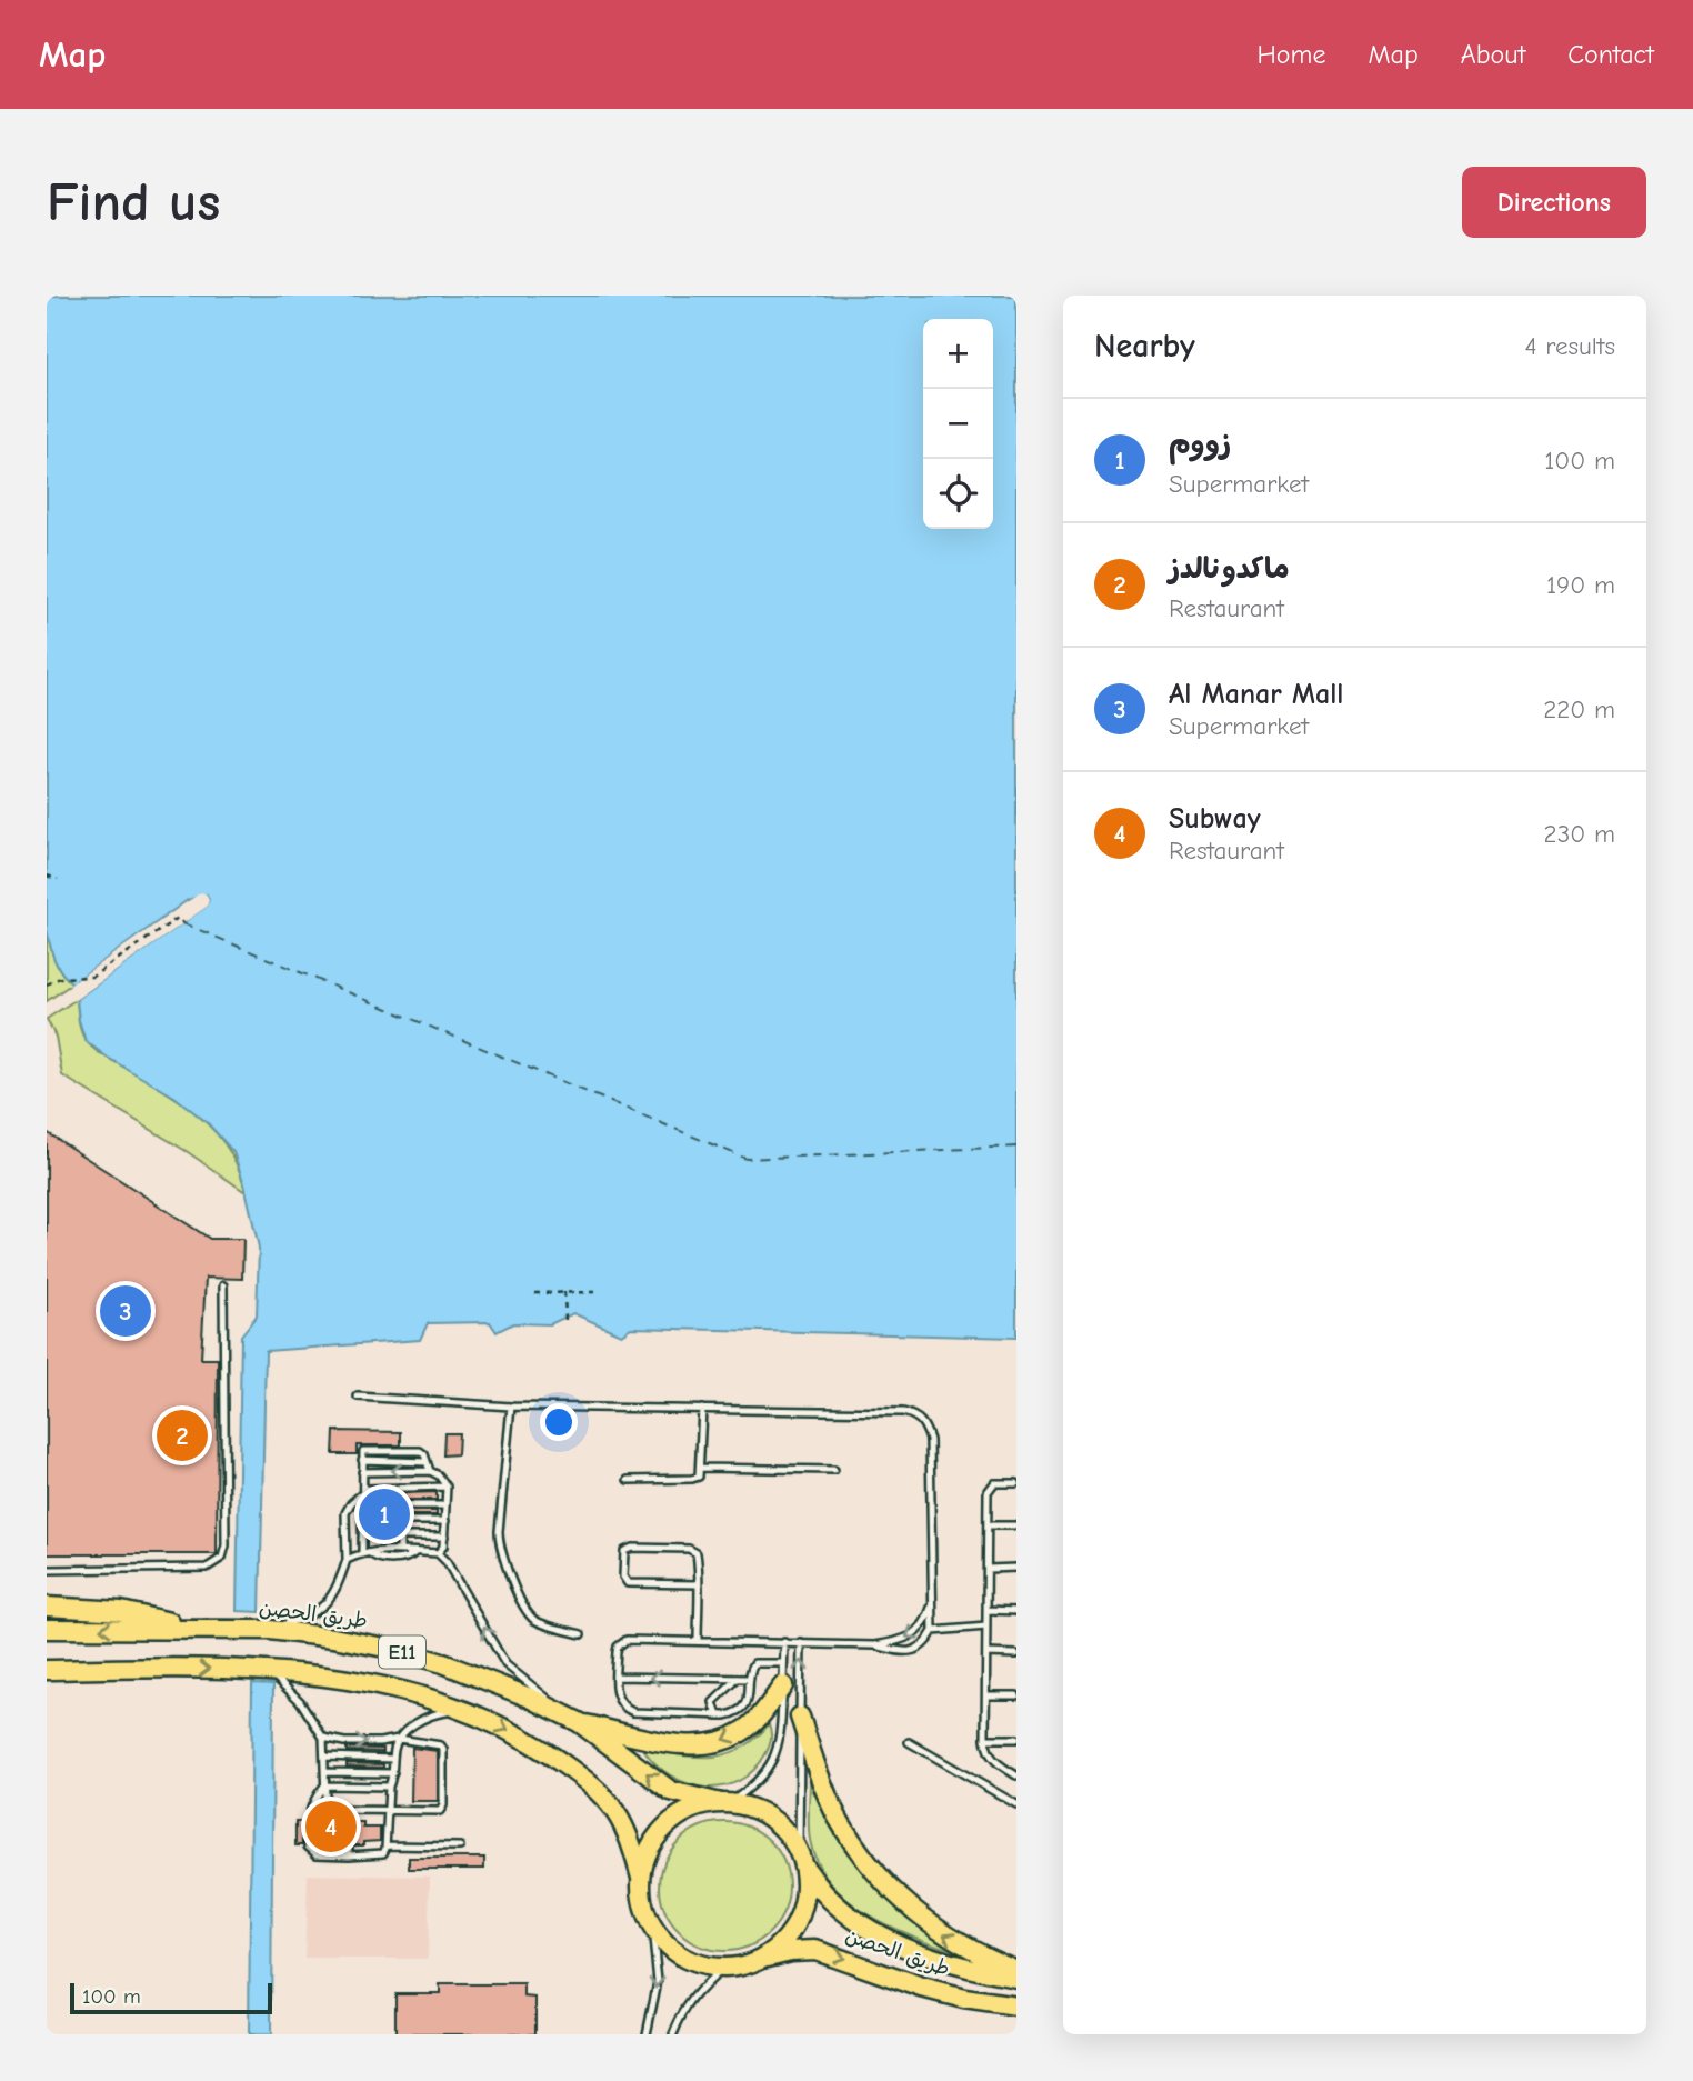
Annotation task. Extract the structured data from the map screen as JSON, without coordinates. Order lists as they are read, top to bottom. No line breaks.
{"streets":{"main road":["طريق الحصن","E11"]},"crossings":[["طريق الحصن","E11"]],"scale_bar":"100 m","page":{"header":"Map","nav":["Home","Map","About","Contact"],"buttons":"Directions","title":"Find us","heading":["Nearby","4 results"],"map_buttons":["+","−"],"list":[{"mark":"1","name":"زووم","note":"Supermarket","value":"100 m"},{"mark":"2","name":"ماكدونالدز","note":"Restaurant","value":"190 m"},{"mark":"3","name":"Al Manar Mall","note":"Supermarket","value":"220 m"},{"mark":"4","name":"Subway","note":"Restaurant","value":"230 m"}],"pins":["3","2","1","4"],"scale":"100 m"}}
